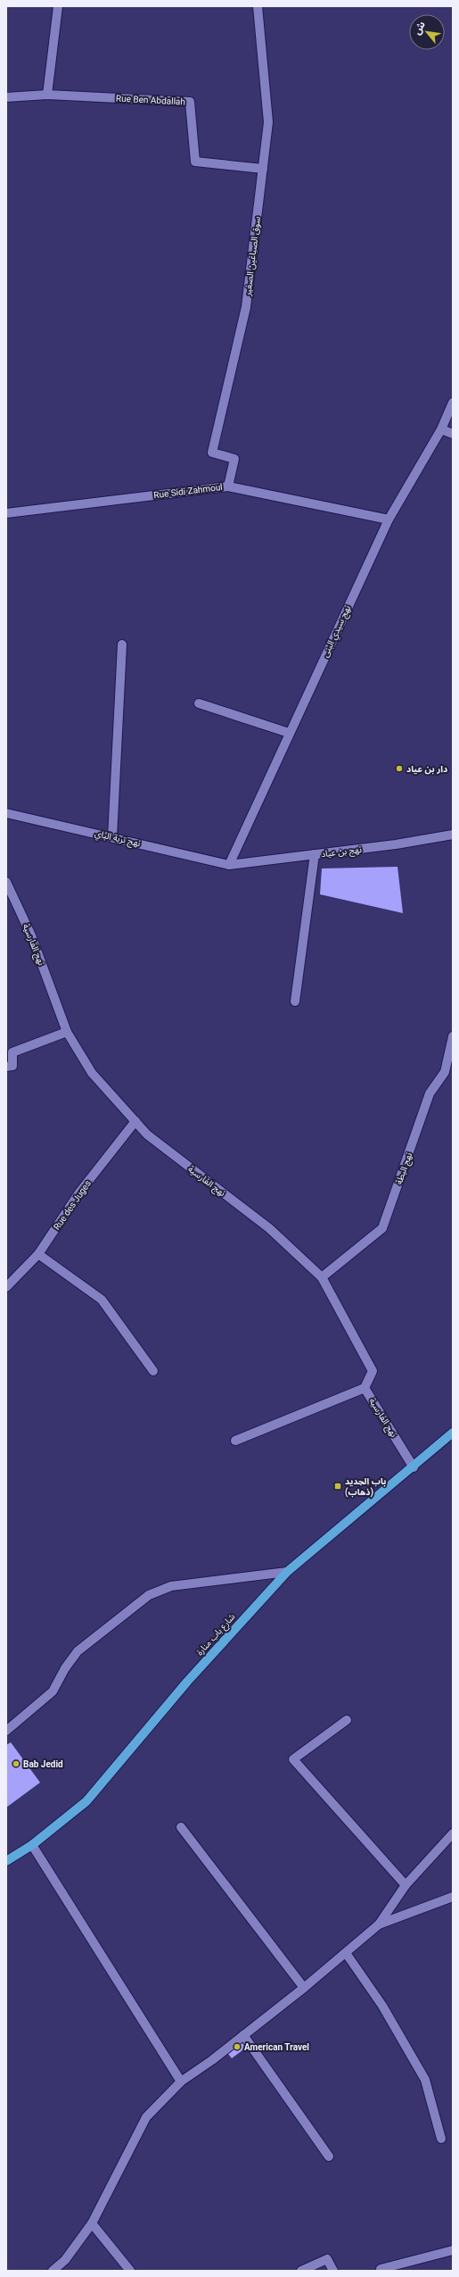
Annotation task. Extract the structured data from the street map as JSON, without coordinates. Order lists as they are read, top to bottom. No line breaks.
{"streets":{"main road":["شارع باب منارة"],"street":["Rue Ben Abdallah","سوق الصباغين الصغير","Rue Sidi Zahmoul","نهج سيدي البنى","نهج تربة الباي","نهج بن عياد","نهج الفارسية","نهج البطة","Rue des Juges"]},"crossings":[["Rue Ben Abdallah","سوق الصباغين الصغير"],["سوق الصباغين الصغير","Rue Sidi Zahmoul"],["Rue Sidi Zahmoul","نهج سيدي البنى"],["نهج سيدي البنى","نهج تربة الباي"],["نهج سيدي البنى","نهج بن عياد"],["نهج تربة الباي","نهج بن عياد"],["نهج الفارسية","نهج البطة"],["نهج الفارسية","Rue des Juges"],["نهج الفارسية","شارع باب منارة"]],"places":{"other":["دار بن عياد","Bab Jedid","American Travel"],"transit":["باب الجديد (ذهاب)"]},"north":"top left"}
